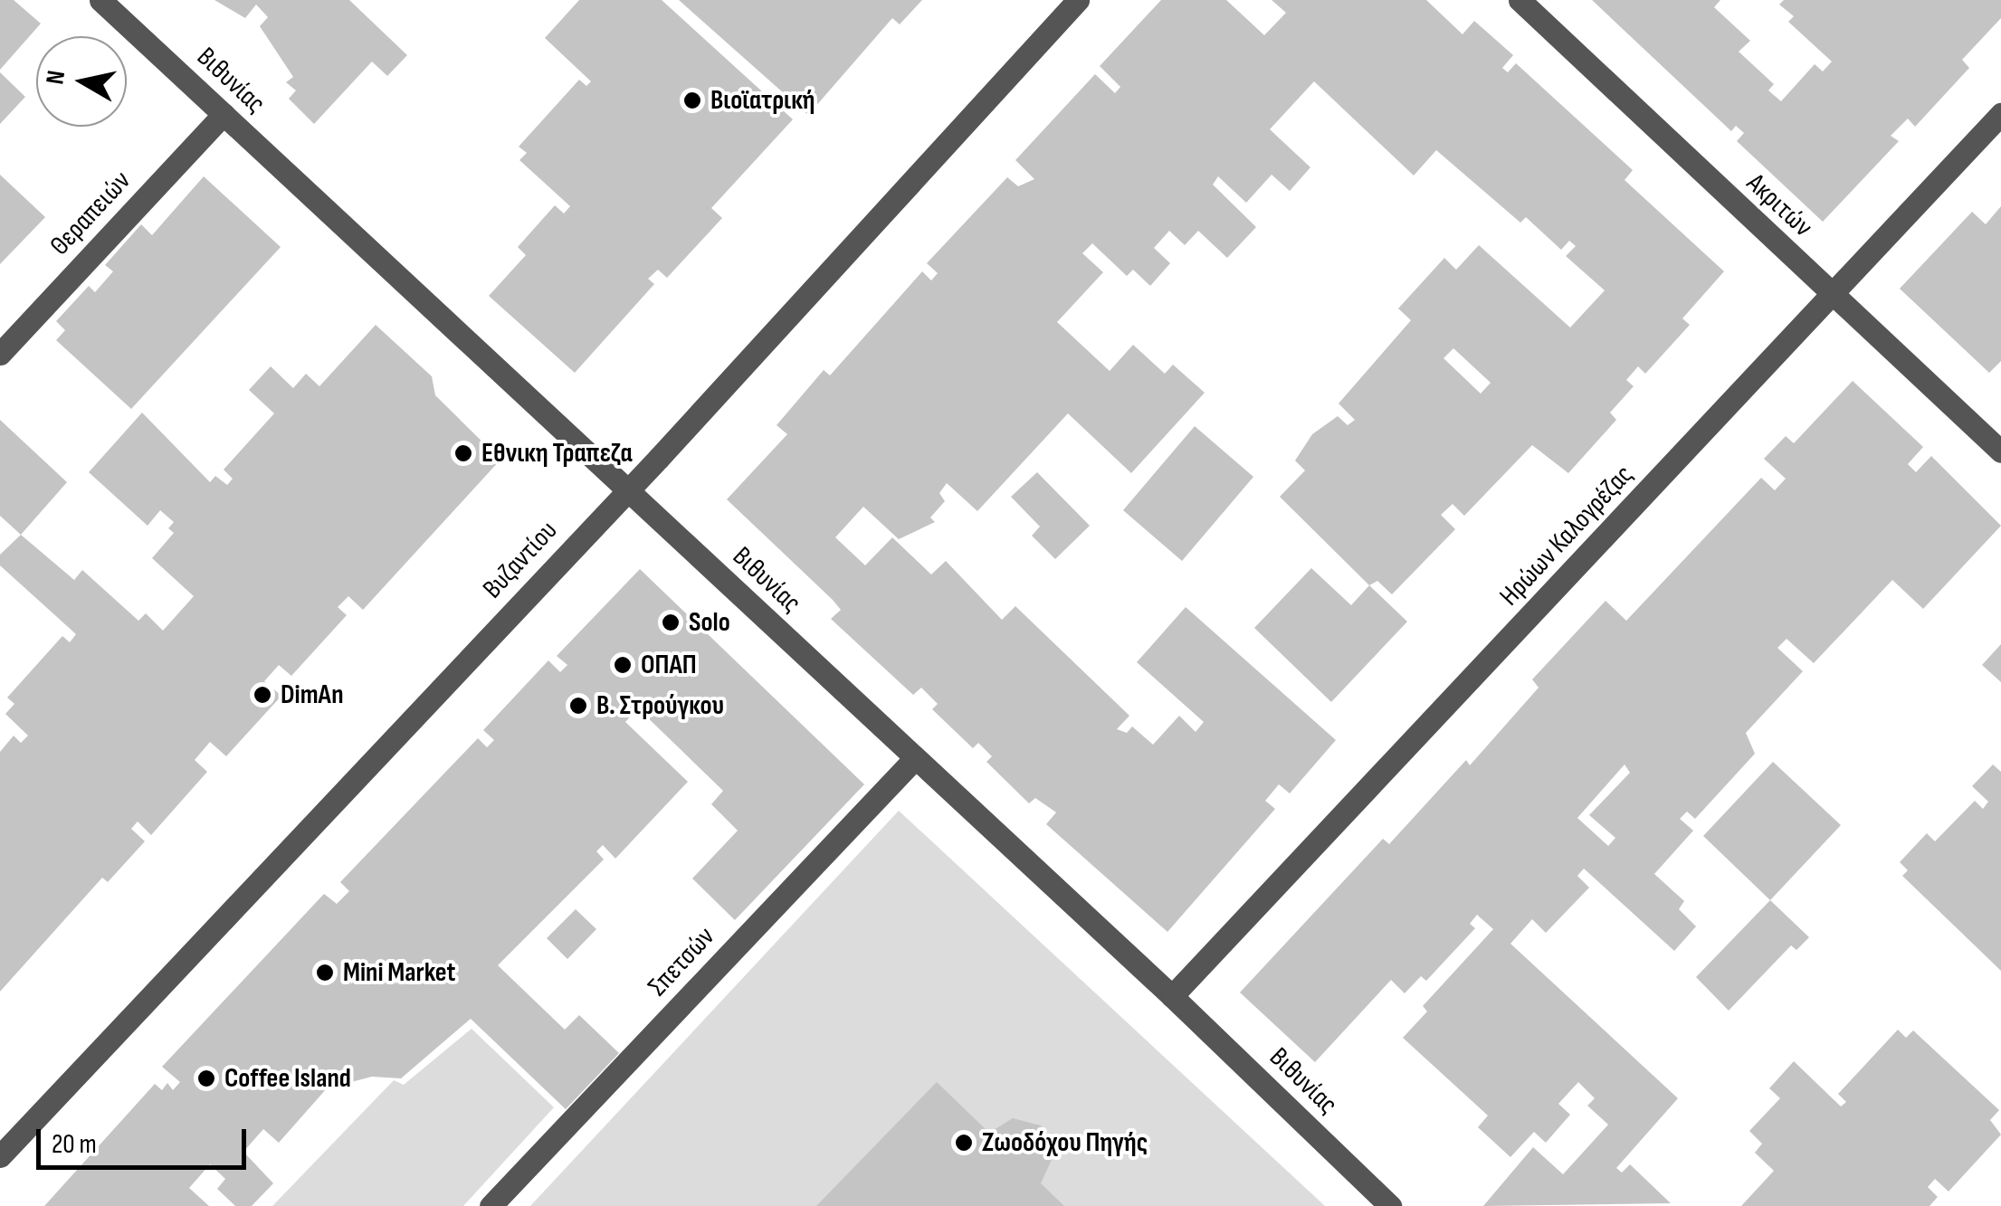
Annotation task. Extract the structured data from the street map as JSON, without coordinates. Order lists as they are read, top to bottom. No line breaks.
{"streets":{"street":["Βιθυνίας","Ακριτών","Θεραπειών","Ηρώων Καλογρέζας","Βυζαντίου","Σπετσών"]},"crossings":[["Βιθυνίας","Θεραπειών"],["Βιθυνίας","Ηρώων Καλογρέζας"],["Βιθυνίας","Βυζαντίου"],["Βιθυνίας","Σπετσών"],["Ακριτών","Ηρώων Καλογρέζας"]],"places":["Βιοϊατρική","Εθνικη Τραπεζα","Solo","ΟΠΑΠ","DimAn","Β. Στρούγκου","Mini Market","Coffee Island","Ζωοδόχου Πηγής"],"scale_bar":"20 m","north":"left"}
